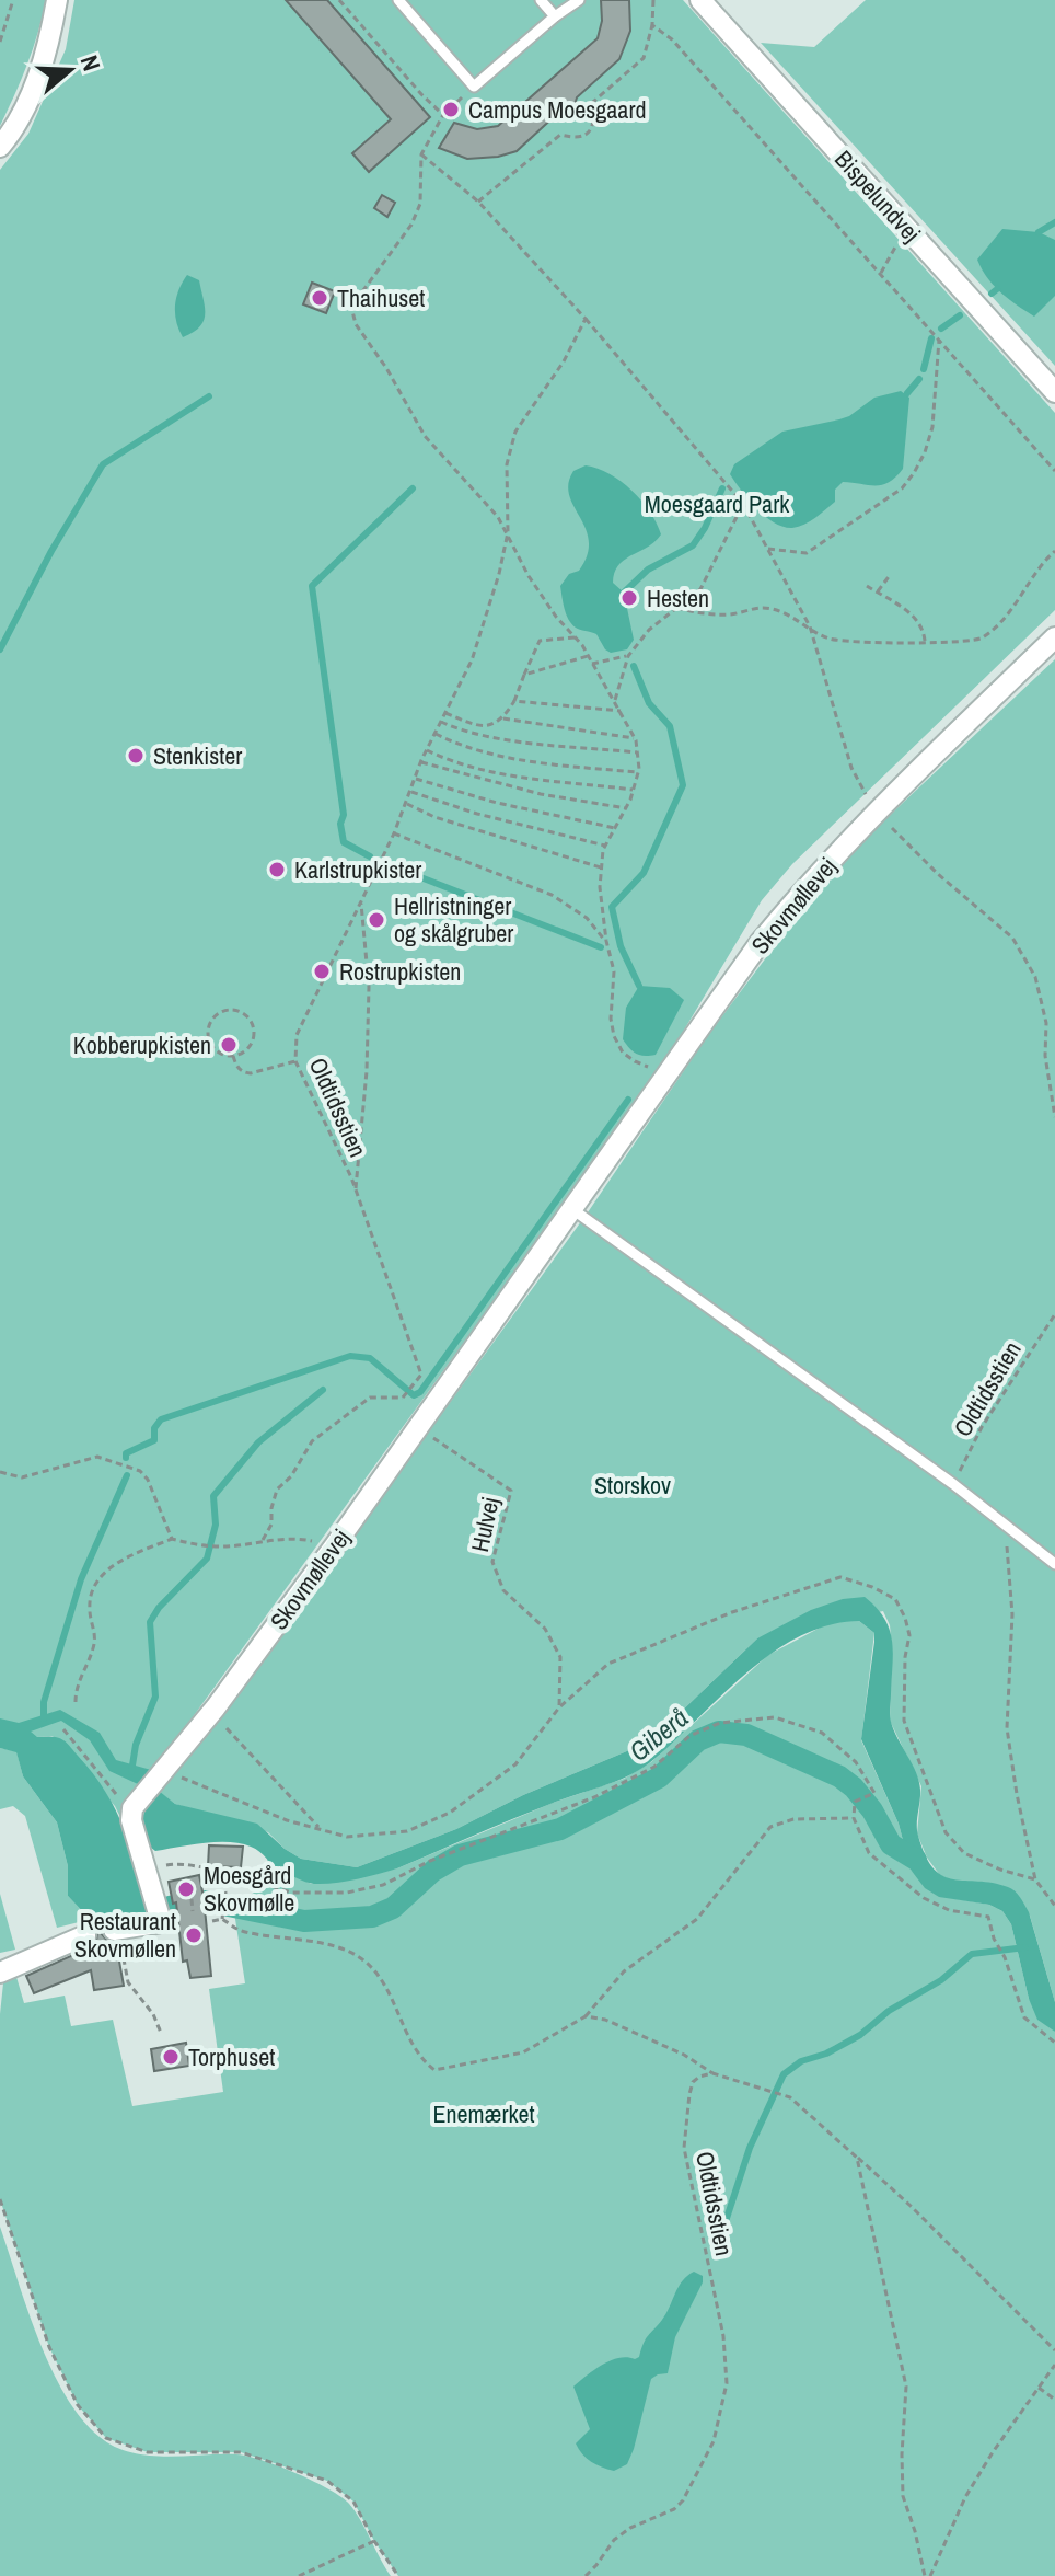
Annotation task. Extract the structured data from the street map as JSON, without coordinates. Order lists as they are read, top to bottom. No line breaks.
{"streets":{"street":["Bispelundvej","Skovmøllevej"],"path":["Oldtidsstien","Hulvej"]},"crossings":[["Skovmøllevej","Hulvej"]],"water":["Giberå"],"parks":["Moesgaard Park","Storskov","Enemærket"],"places":["Campus Moesgaard","Thaihuset","Hesten","Stenkister","Karlstrupkister","Hellristninger og skålgruber","Rostrupkisten","Kobberupkisten","Moesgård Skovmølle","Restaurant Skovmøllen","Torphuset"],"north":"right"}
